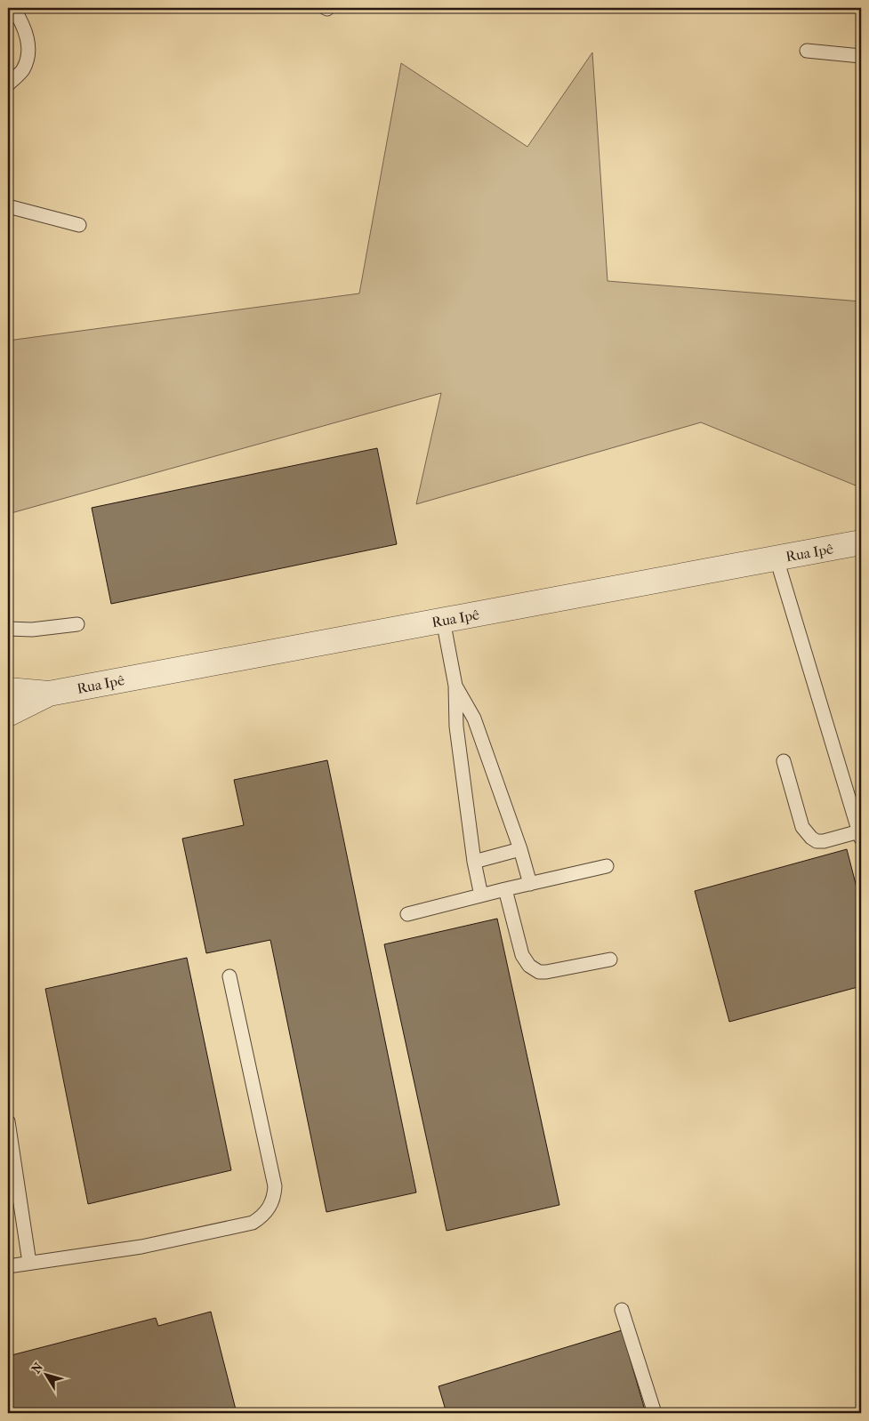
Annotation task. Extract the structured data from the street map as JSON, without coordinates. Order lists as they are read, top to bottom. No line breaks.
{"streets":{"street":["Rua Ipê"]},"north":"top left"}
